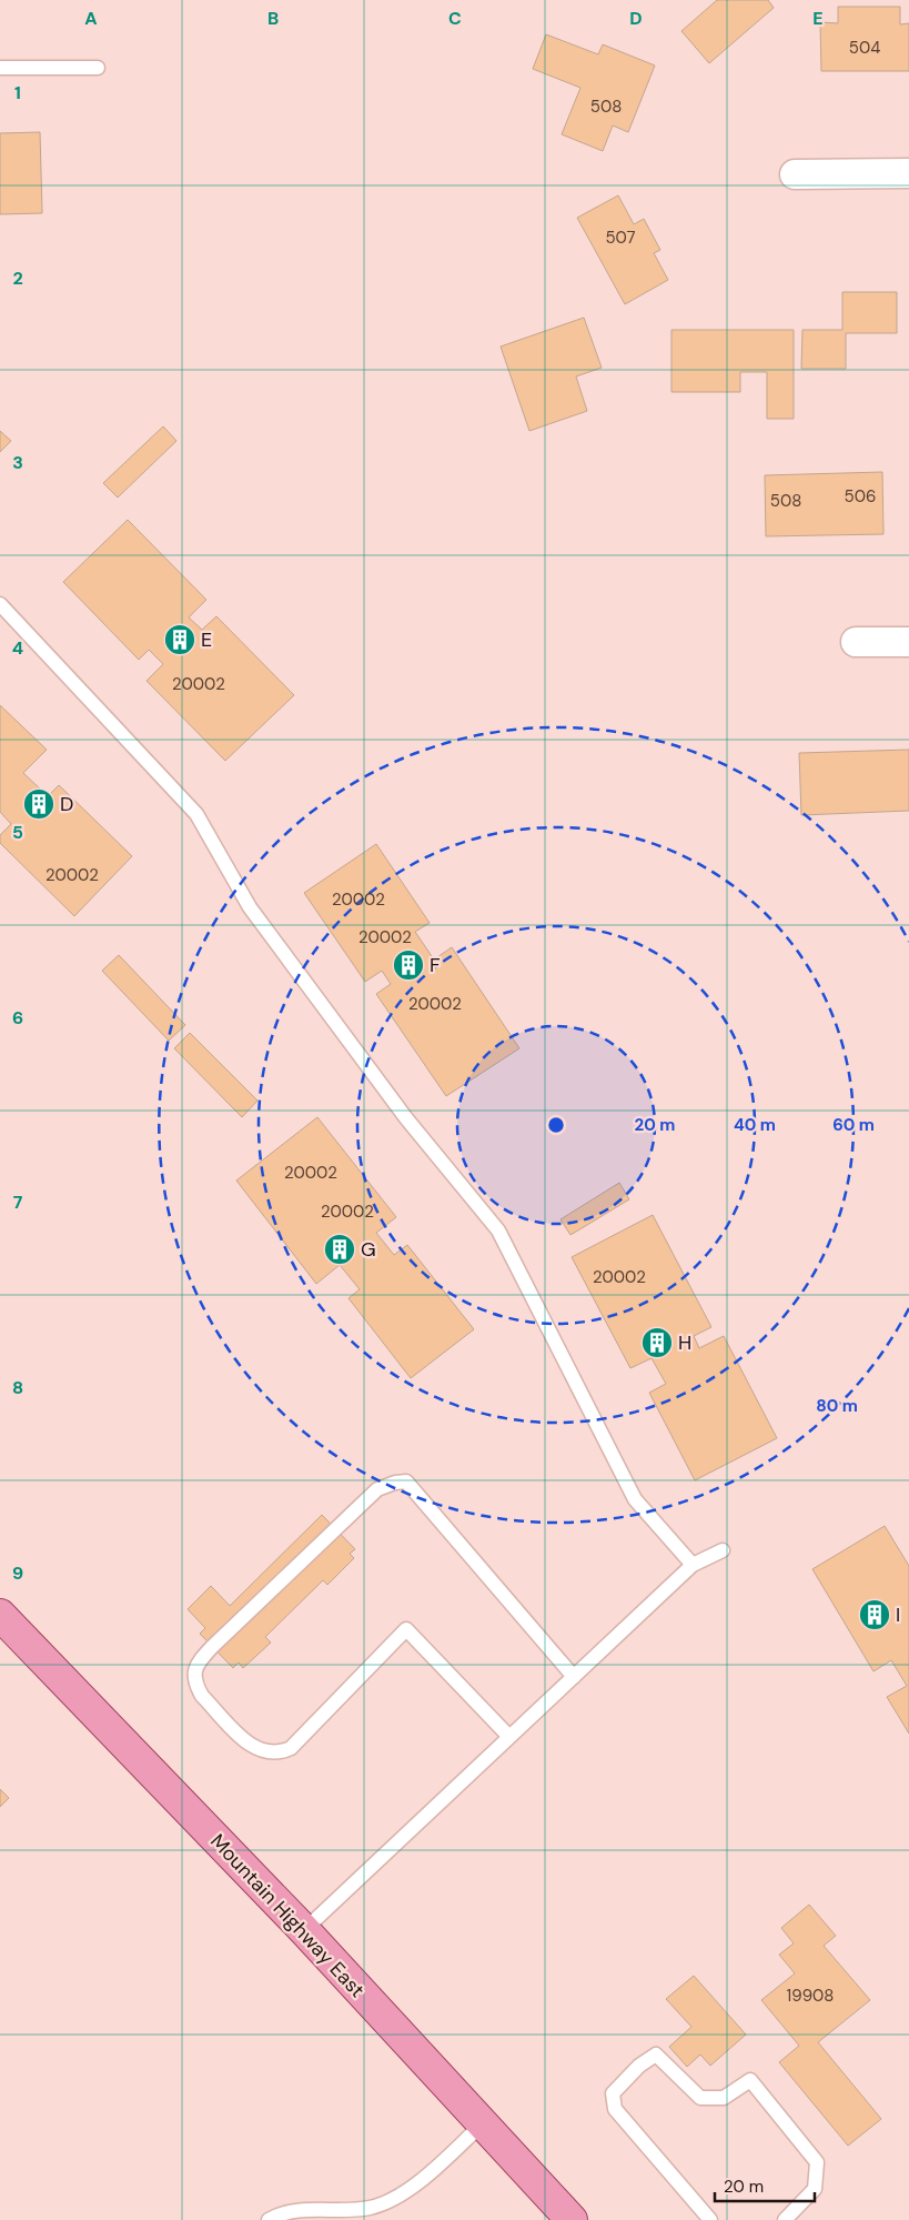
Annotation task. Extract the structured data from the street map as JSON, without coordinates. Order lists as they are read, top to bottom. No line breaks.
{"streets":{"main road":["Mountain Highway East"]},"places":{"building":["E","D","F","G","H","I"]},"house_numbers":["504","508","507","506","508","20002","20002","20002","20002","20002","20002","20002","20002","19908"],"scale_bar":"20 m","grid":{"columns":["A","B","C","D","E"],"rows":["1","2","3","4","5","6","7","8","9"]},"rings":["20 m","40 m","60 m","80 m"]}
